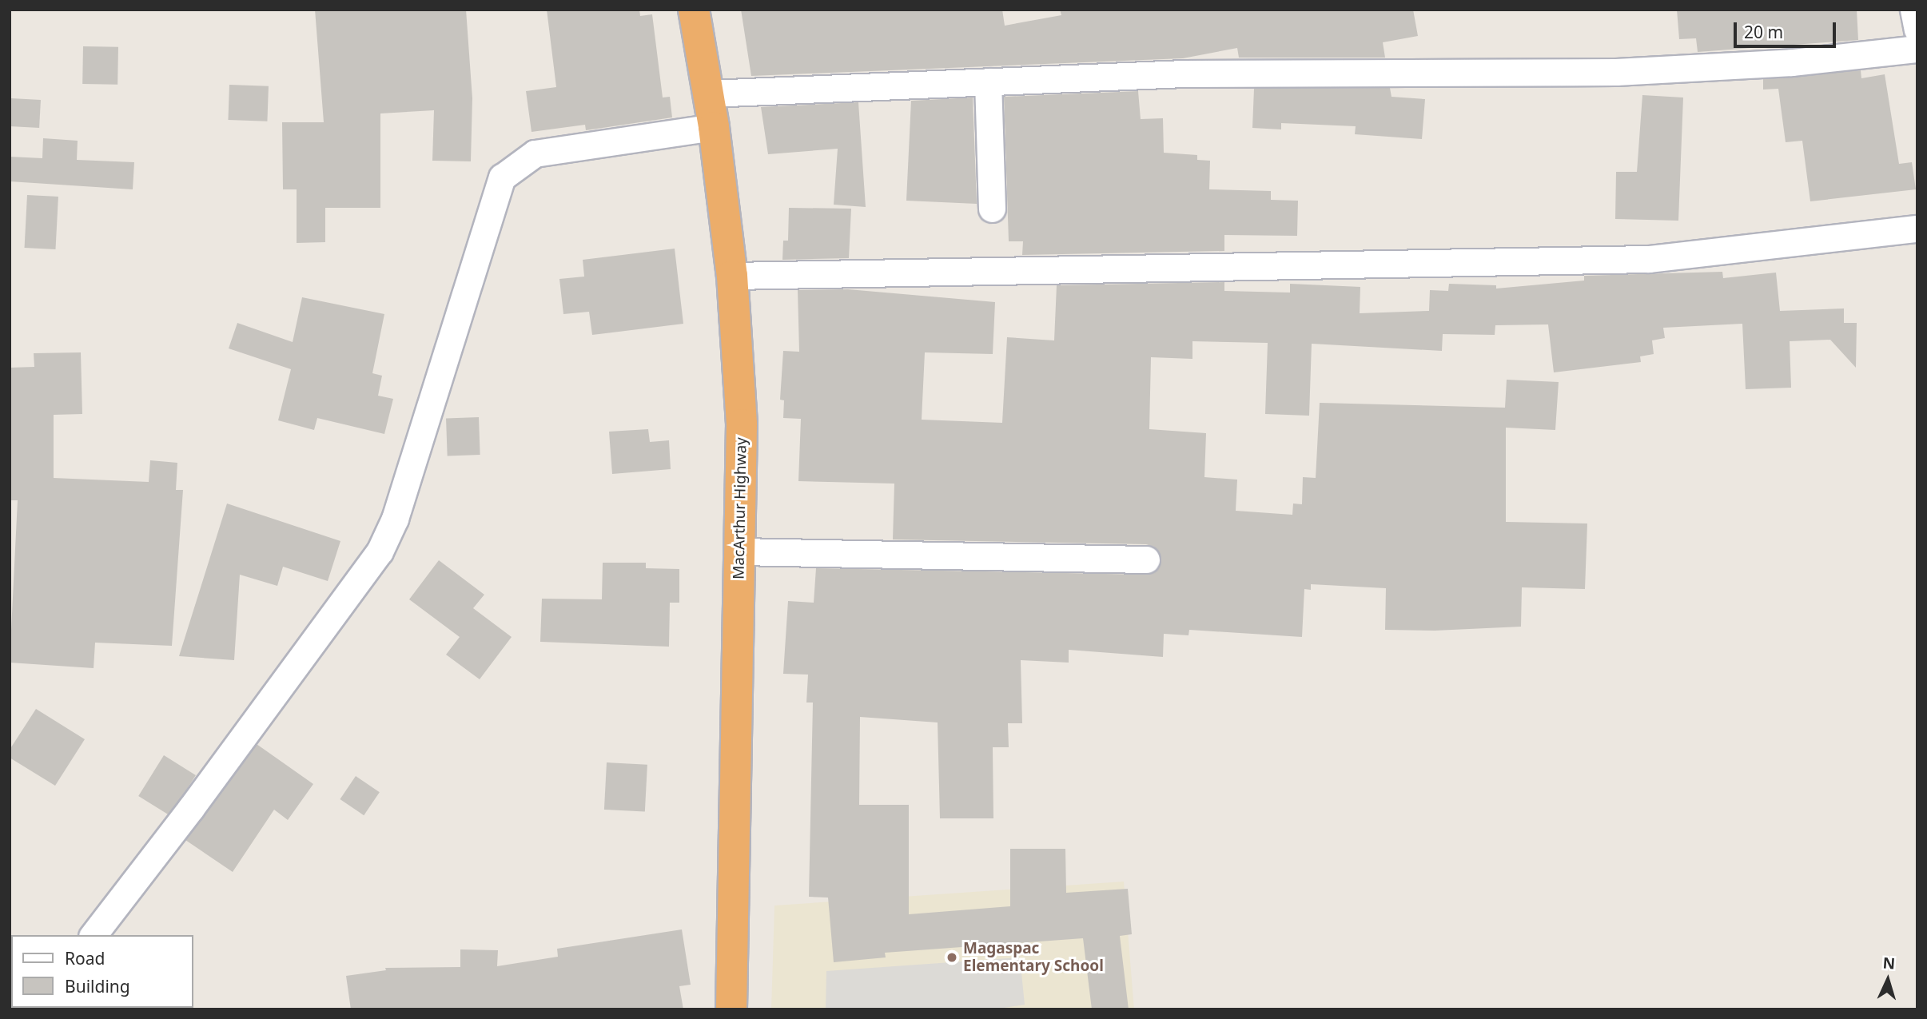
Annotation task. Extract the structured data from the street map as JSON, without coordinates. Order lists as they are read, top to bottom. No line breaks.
{"streets":{"highway":["MacArthur Highway"]},"places":["Magaspac Elementary School"],"legend":["Road","Building"],"scale_bar":"20 m","north":"top"}
